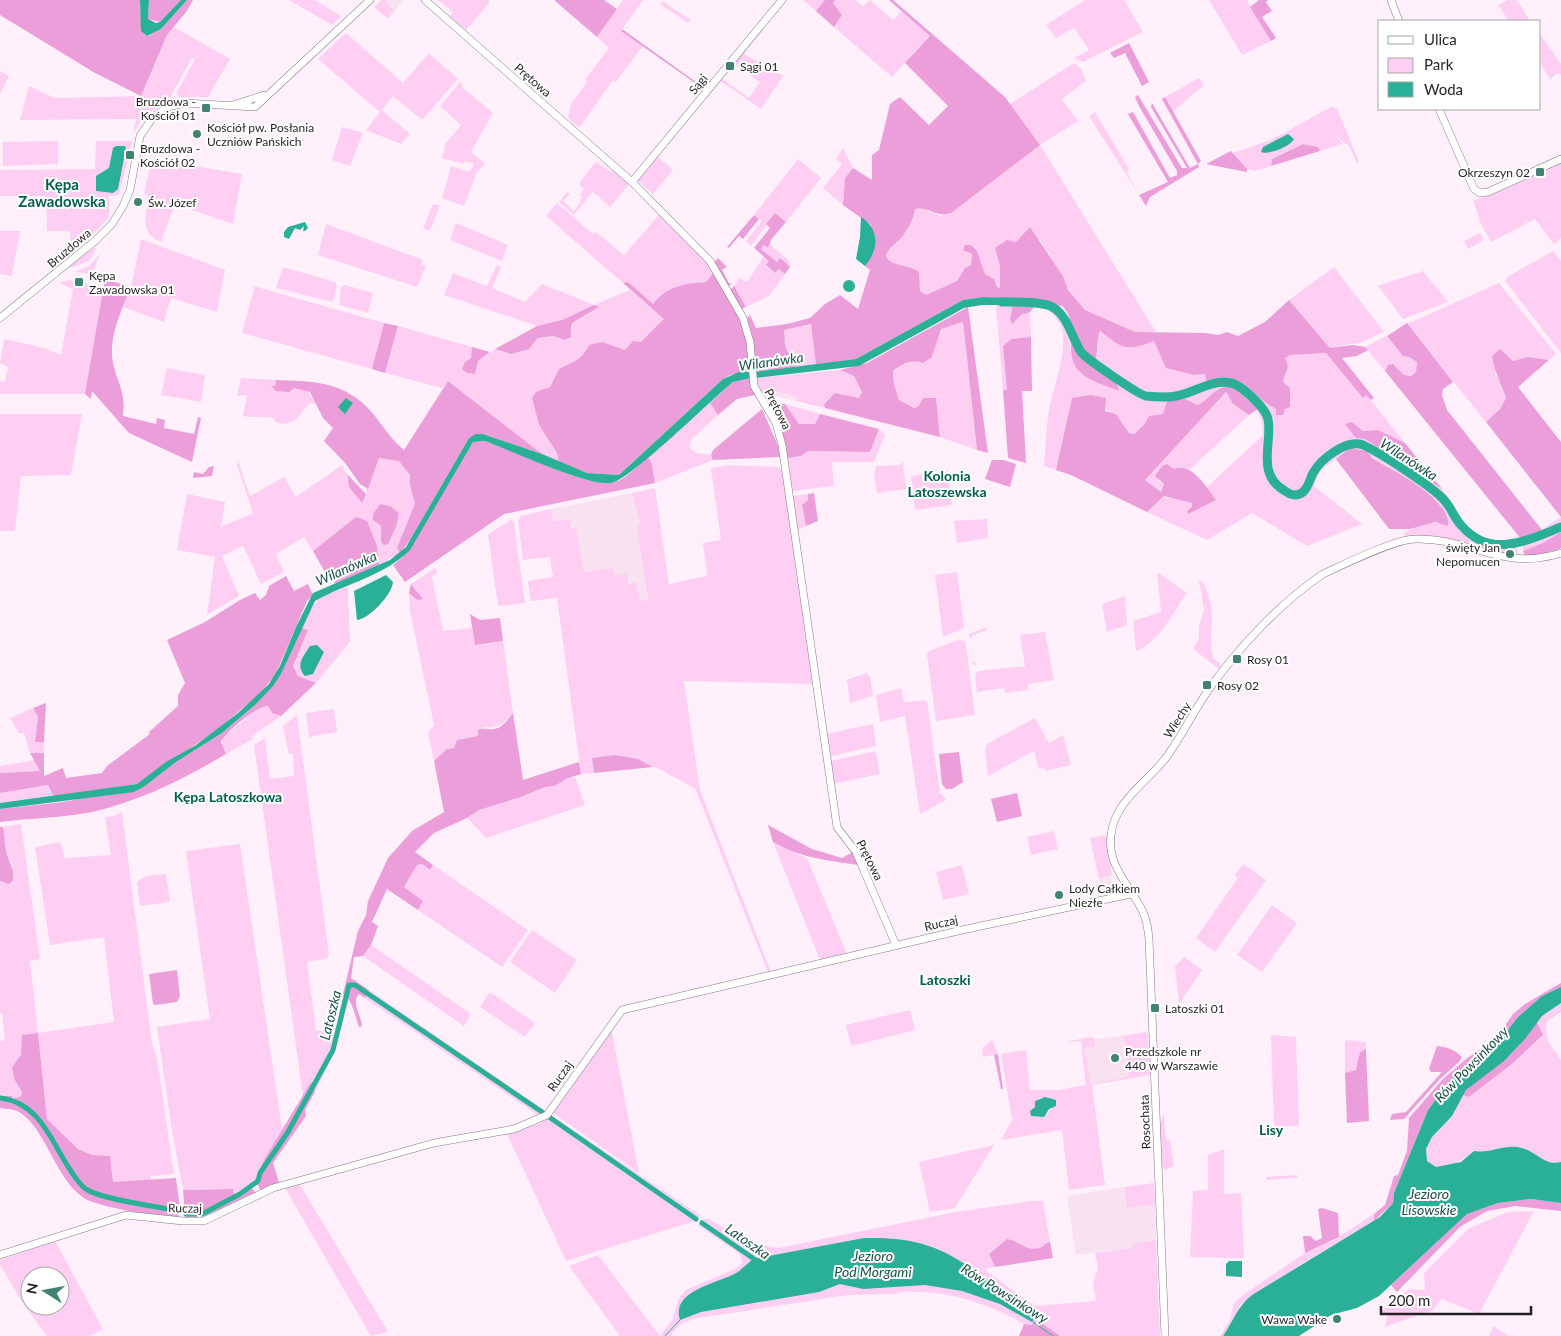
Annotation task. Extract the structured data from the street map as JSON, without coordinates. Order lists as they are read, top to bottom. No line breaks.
{"streets":{"street":["Prętowa","Sągi","Bruzdowa","Wiechy","Ruczaj","Rosochata"]},"crossings":[["Prętowa","Sągi"],["Prętowa","Ruczaj"],["Wiechy","Ruczaj"],["Wiechy","Rosochata"]],"districts":["Kępa Zawadowska","Kolonia Latoszewska","Kępa Latoszkowa","Latoszki","Lisy"],"water":["Wilanówka","Latoszka","Rów Powsinkowy","Jezioro Lisowskie","Jezioro Pod Morgami"],"places":{"transit":["Sągi 01","Bruzdowa - Kościół 01","Bruzdowa - Kościół 02","Okrzeszyn 02","Kępa Zawadowska 01","Rosy 01","Rosy 02","Latoszki 01"],"other":["Kościół pw. Posłania Uczniów Pańskich","Św. Józef","święty Jan Nepomucen","Lody Całkiem Niezłe","Przedszkole nr 440 w Warszawie","Wawa Wake"]},"legend":["Ulica","Park","Woda"],"scale_bar":"200 m","north":"left"}
